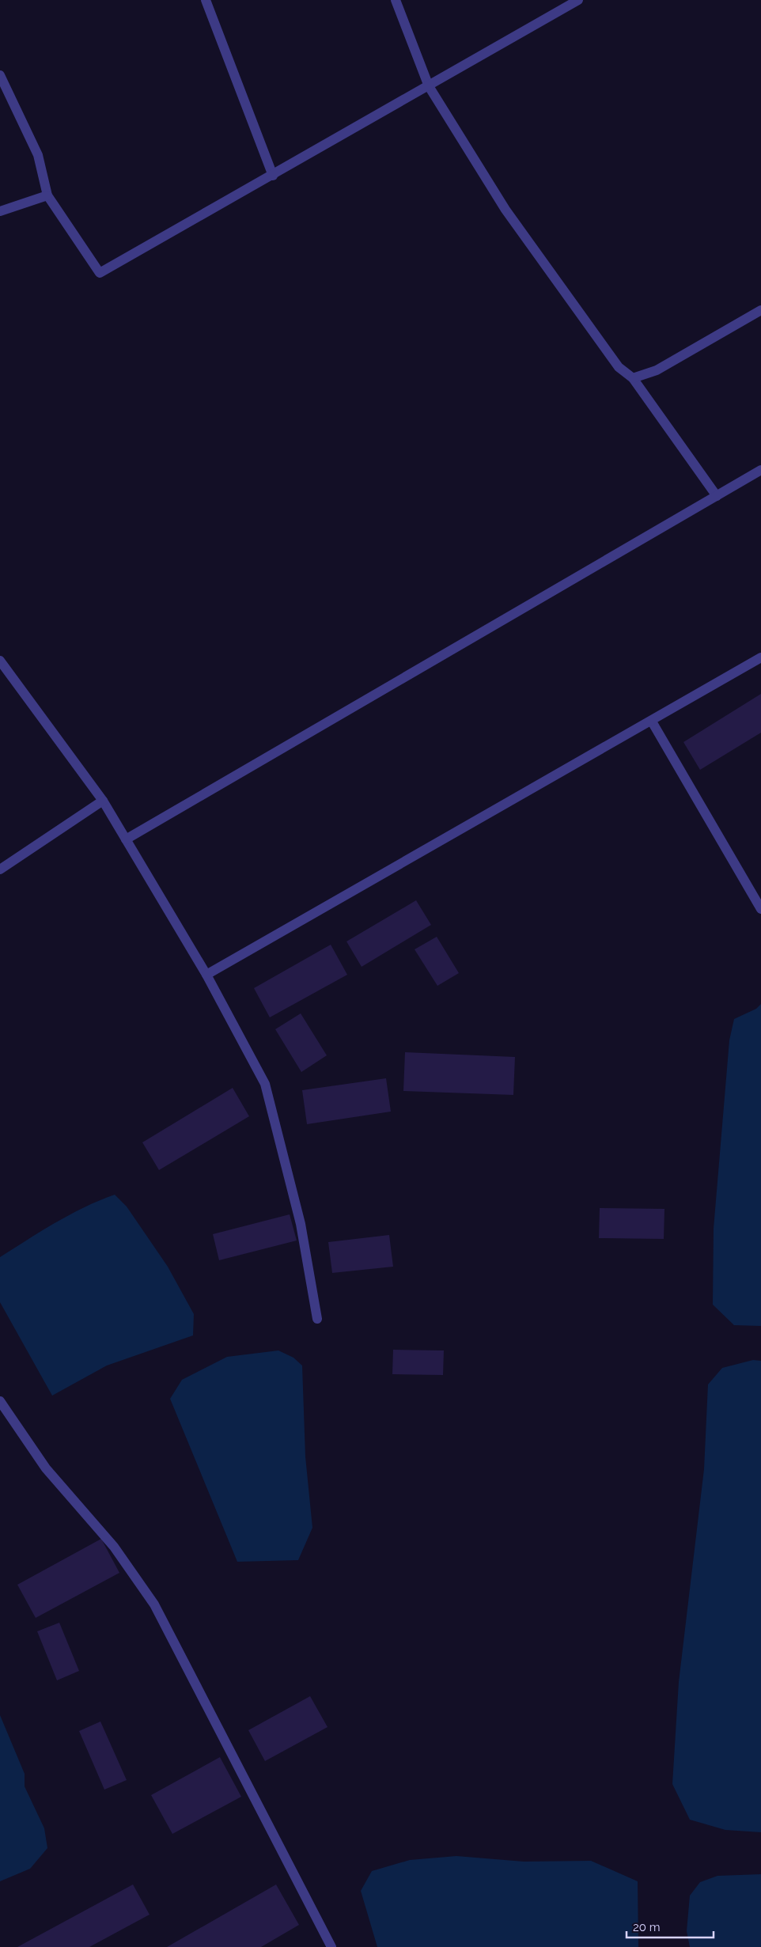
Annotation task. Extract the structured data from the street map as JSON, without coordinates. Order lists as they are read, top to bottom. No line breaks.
{"scale_bar":"20 m"}
